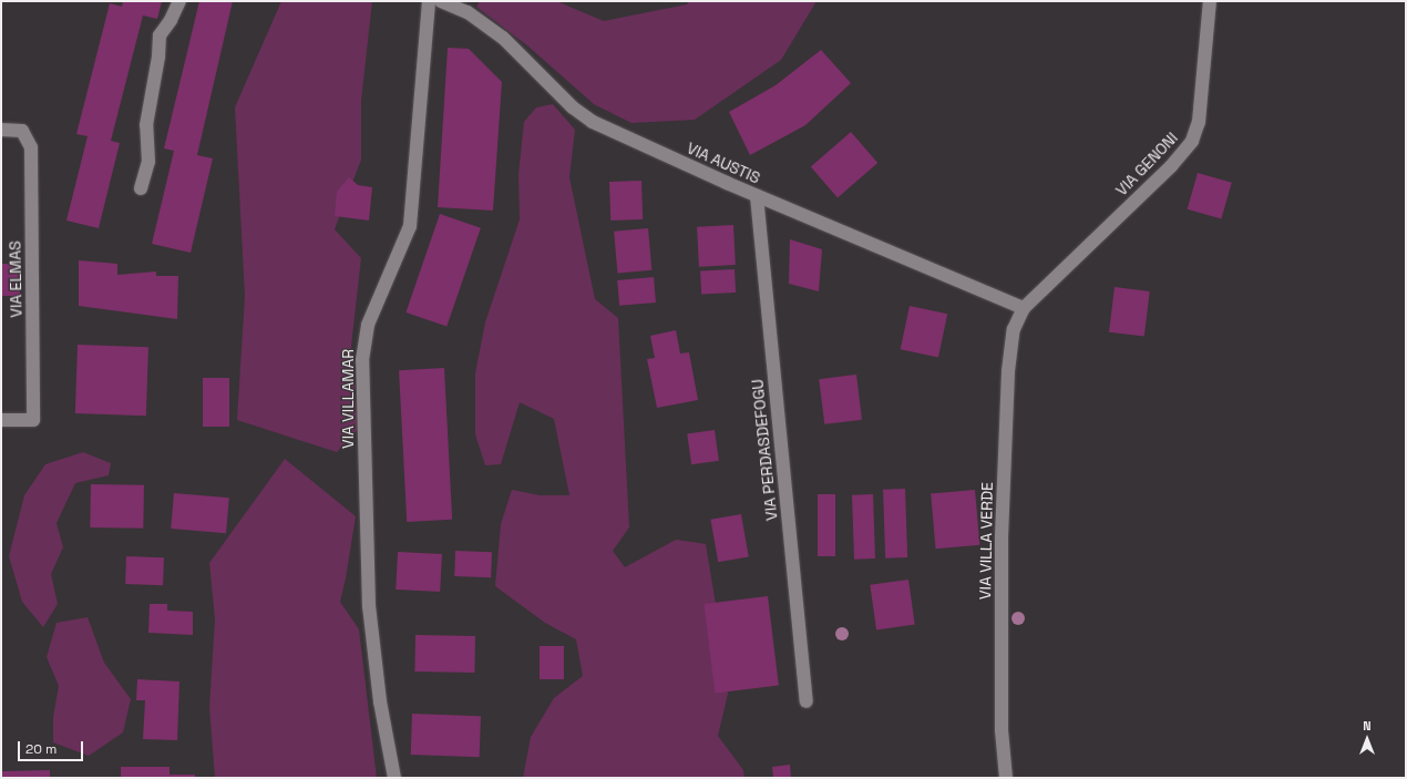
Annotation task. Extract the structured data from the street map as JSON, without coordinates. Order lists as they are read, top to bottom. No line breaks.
{"streets":{"street":["VIA AUSTIS","VIA GENONI","VIA ELMAS","VIA VILLAMAR","VIA PERDASDEFOGU","VIA VILLA VERDE"]},"crossings":[["VIA AUSTIS","VIA GENONI"],["VIA AUSTIS","VIA PERDASDEFOGU"],["VIA AUSTIS","VIA VILLA VERDE"],["VIA GENONI","VIA VILLA VERDE"]],"scale_bar":"20 m","north":"top"}
